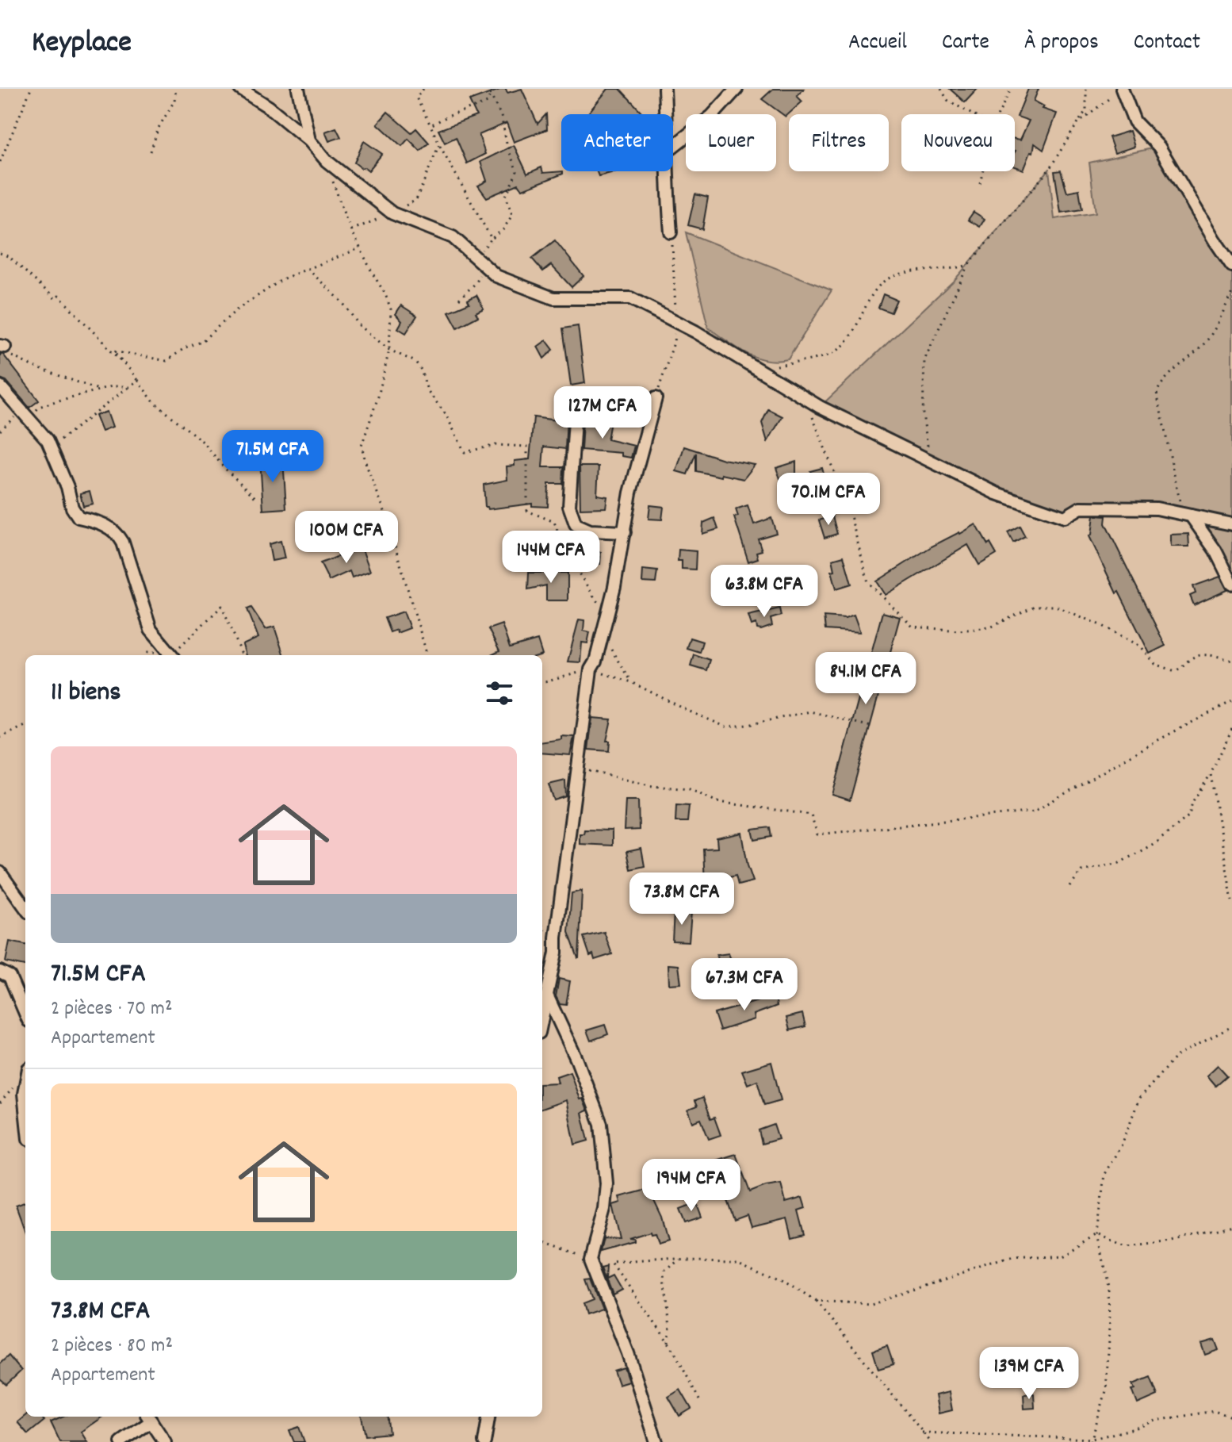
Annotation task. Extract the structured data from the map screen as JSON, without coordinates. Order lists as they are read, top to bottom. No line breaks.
{"page":{"header":"Keyplace","nav":["Accueil","Carte","À propos","Contact"],"chip":["Acheter","Louer","Filtres","Nouveau"],"price":["127M CFA","71.5M CFA","70.1M CFA","100M CFA","144M CFA","63.8M CFA","84.1M CFA","73.8M CFA","67.3M CFA","194M CFA","139M CFA"],"heading":"11 biens","list":[{"name":"71.5M CFA","note":"2 pièces · 70 m² · Appartement"},{"name":"73.8M CFA","note":"2 pièces · 80 m² · Appartement"}]}}
